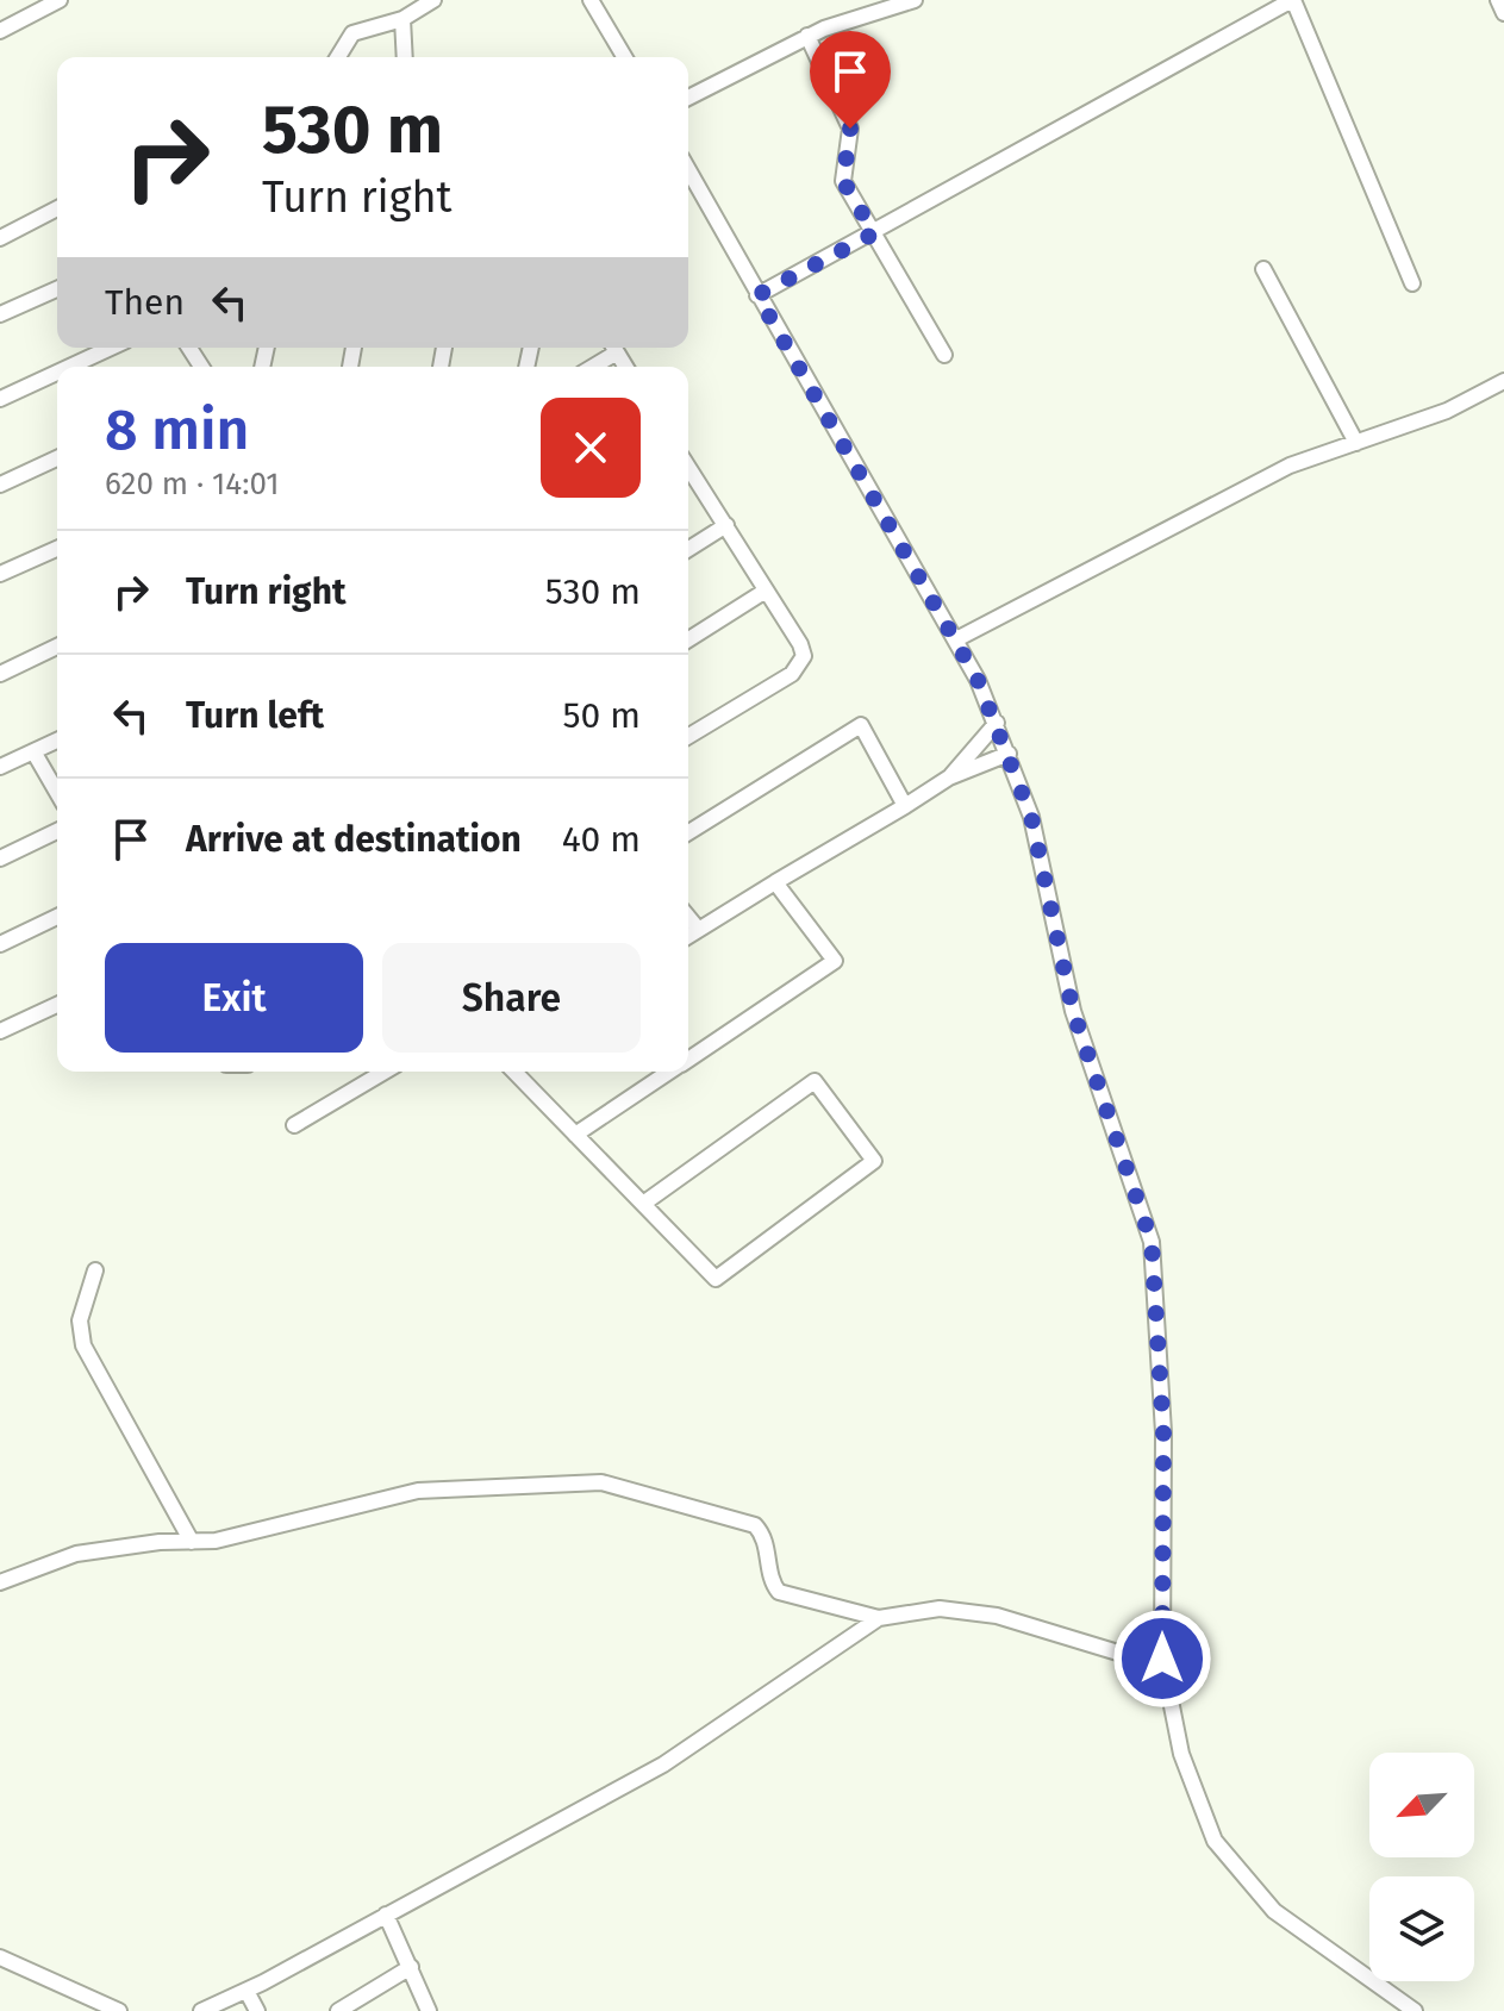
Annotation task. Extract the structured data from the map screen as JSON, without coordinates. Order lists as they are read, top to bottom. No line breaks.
{"north":"bottom left","page":{"turn":["530 m","Turn right"],"then":"Then","heading":["8 min","620 m · 14:01"],"list":[{"name":"Turn right","value":"530 m"},{"name":"Turn left","value":"50 m"},{"name":"Arrive at destination","value":"40 m"}],"buttons":["Exit","Share"]}}
